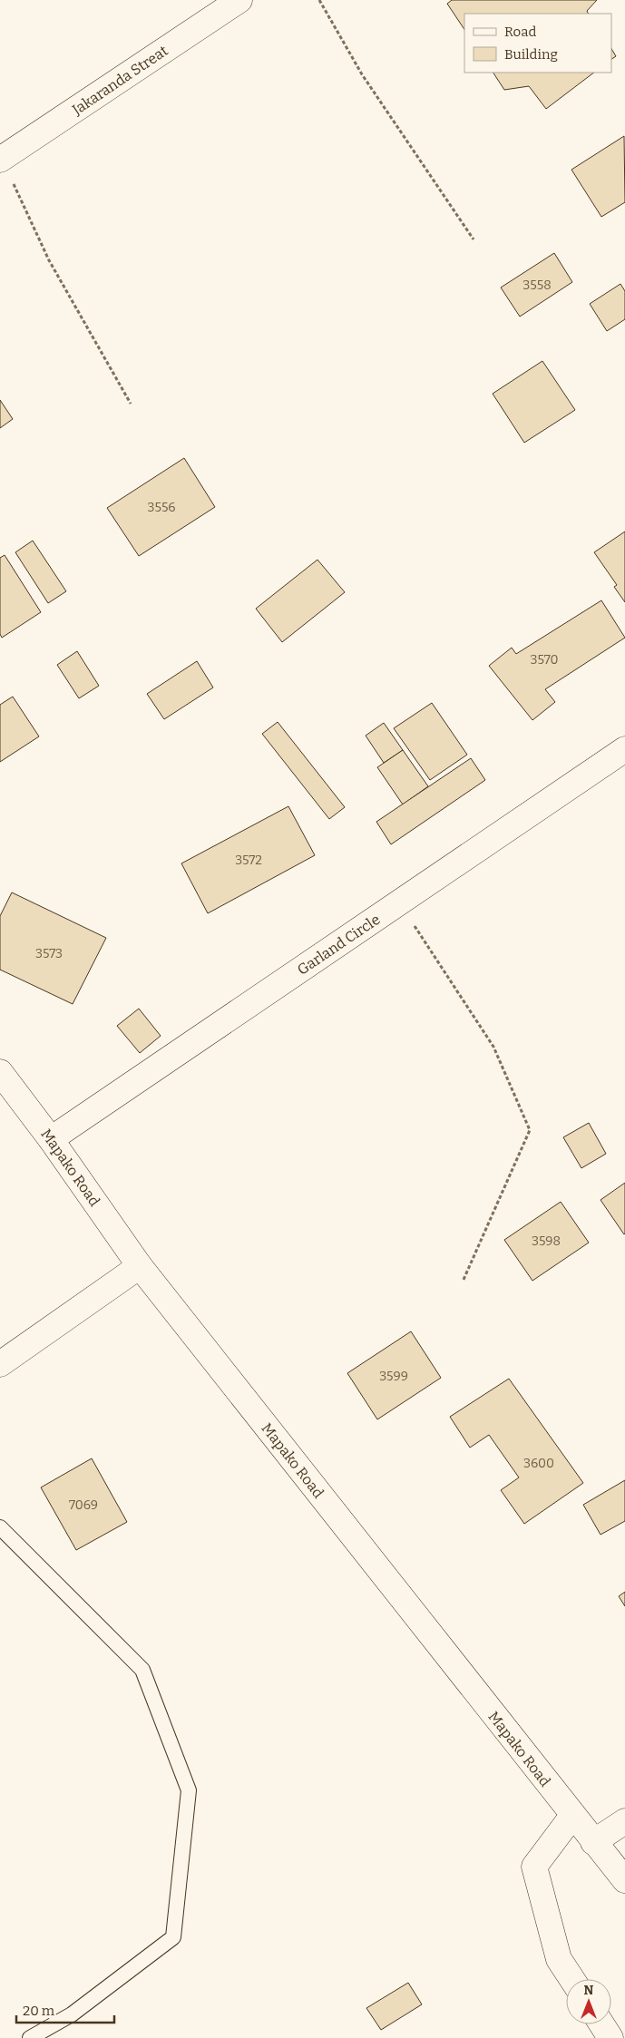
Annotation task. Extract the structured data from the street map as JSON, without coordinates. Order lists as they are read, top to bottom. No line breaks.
{"streets":{"street":["Jakaranda Streat","Garland Circle","Mapako Road"]},"crossings":[["Garland Circle","Mapako Road"]],"house_numbers":["3558","3556","3570","3572","3573","3598","3599","3600","7069"],"legend":["Road","Building"],"scale_bar":"20 m","north":"top"}
